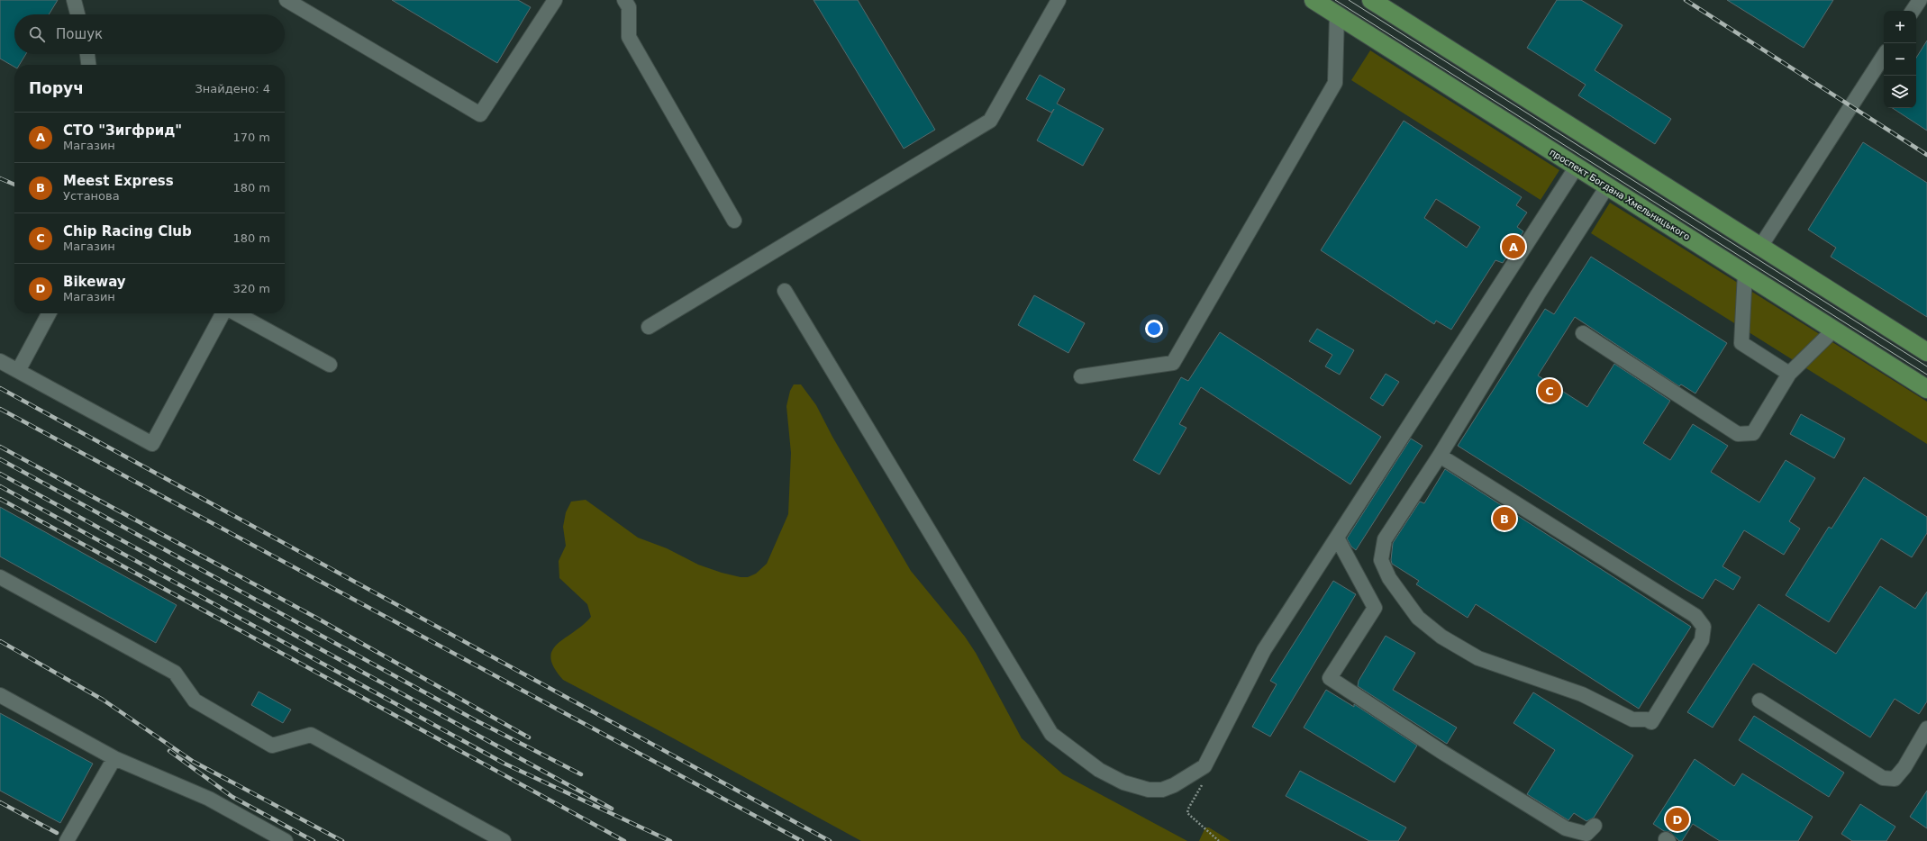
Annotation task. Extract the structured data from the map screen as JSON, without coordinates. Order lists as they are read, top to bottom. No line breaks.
{"streets":{"main road":["проспект Богдана Хмельницького"]},"page":{"map_buttons":["+","−"],"search":"Пошук","heading":["Поруч","Знайдено: 4"],"list":[{"mark":"A","name":"СТО \"Зигфрид\"","note":"Магазин","value":"170 m"},{"mark":"B","name":"Meest Express","note":"Установа","value":"180 m"},{"mark":"C","name":"Chip Racing Club","note":"Магазин","value":"180 m"},{"mark":"D","name":"Bikeway","note":"Магазин","value":"320 m"}],"pins":["A","C","B","D"]}}
